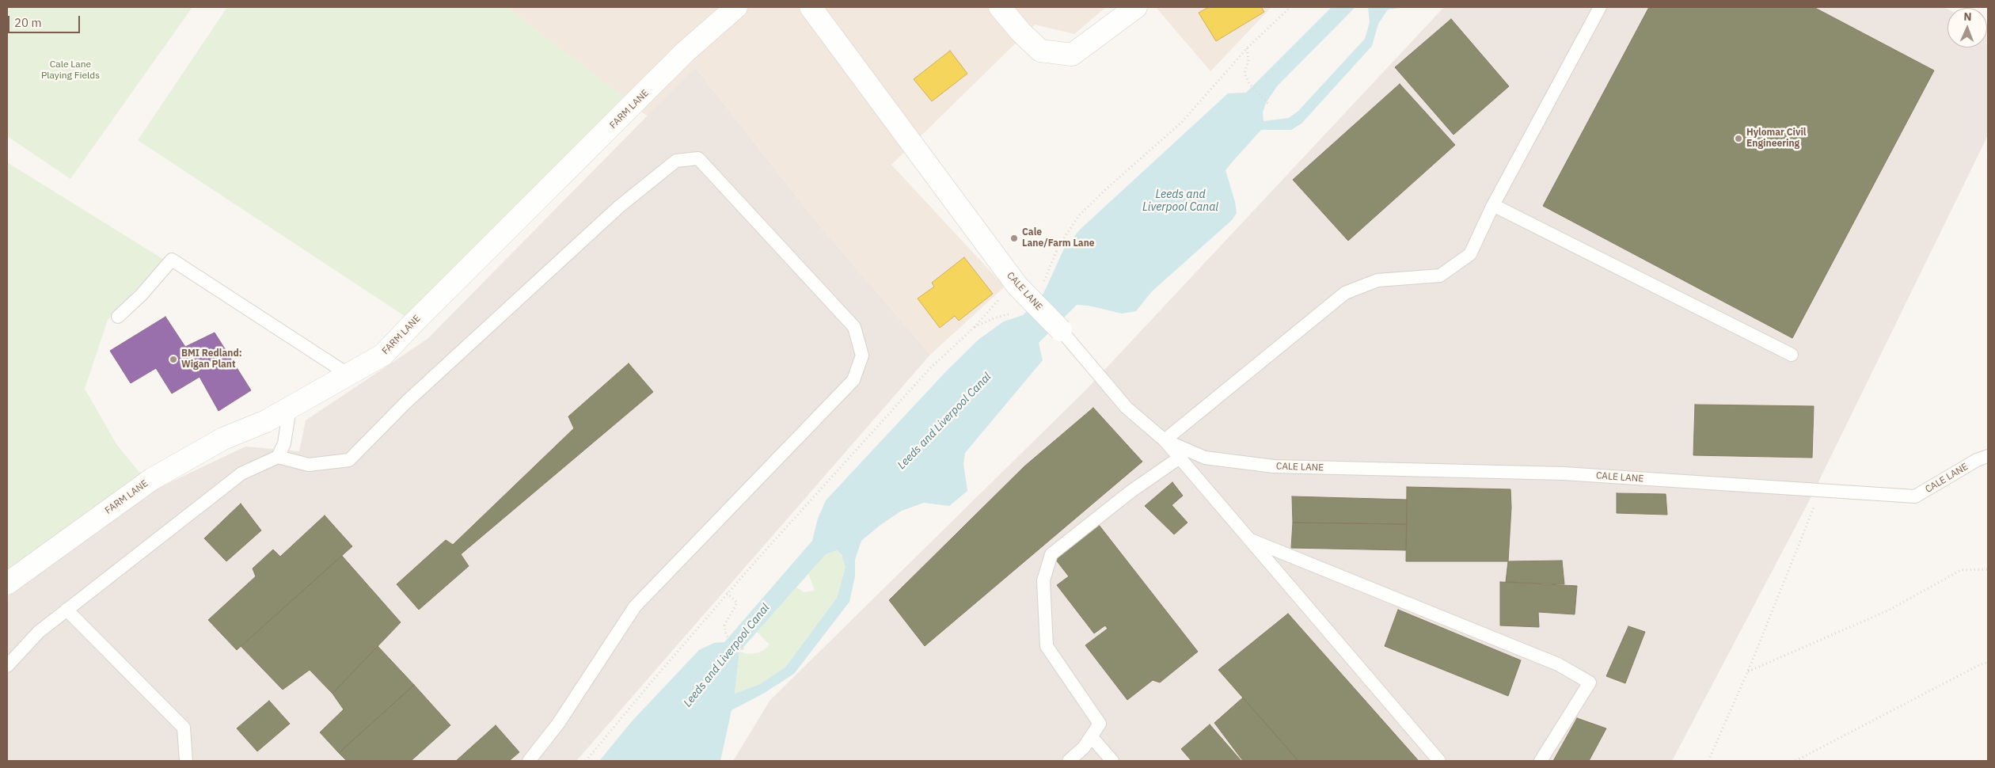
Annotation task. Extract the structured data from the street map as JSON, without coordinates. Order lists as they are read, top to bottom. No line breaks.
{"streets":{"street":["FARM LANE","CALE LANE"]},"water":["Leeds and Liverpool Canal"],"parks":["Cale Lane Playing Fields"],"places":["Hylomar Civil Engineering","Cale Lane/Farm Lane","BMI Redland: Wigan Plant"],"scale_bar":"20 m","north":"top"}
